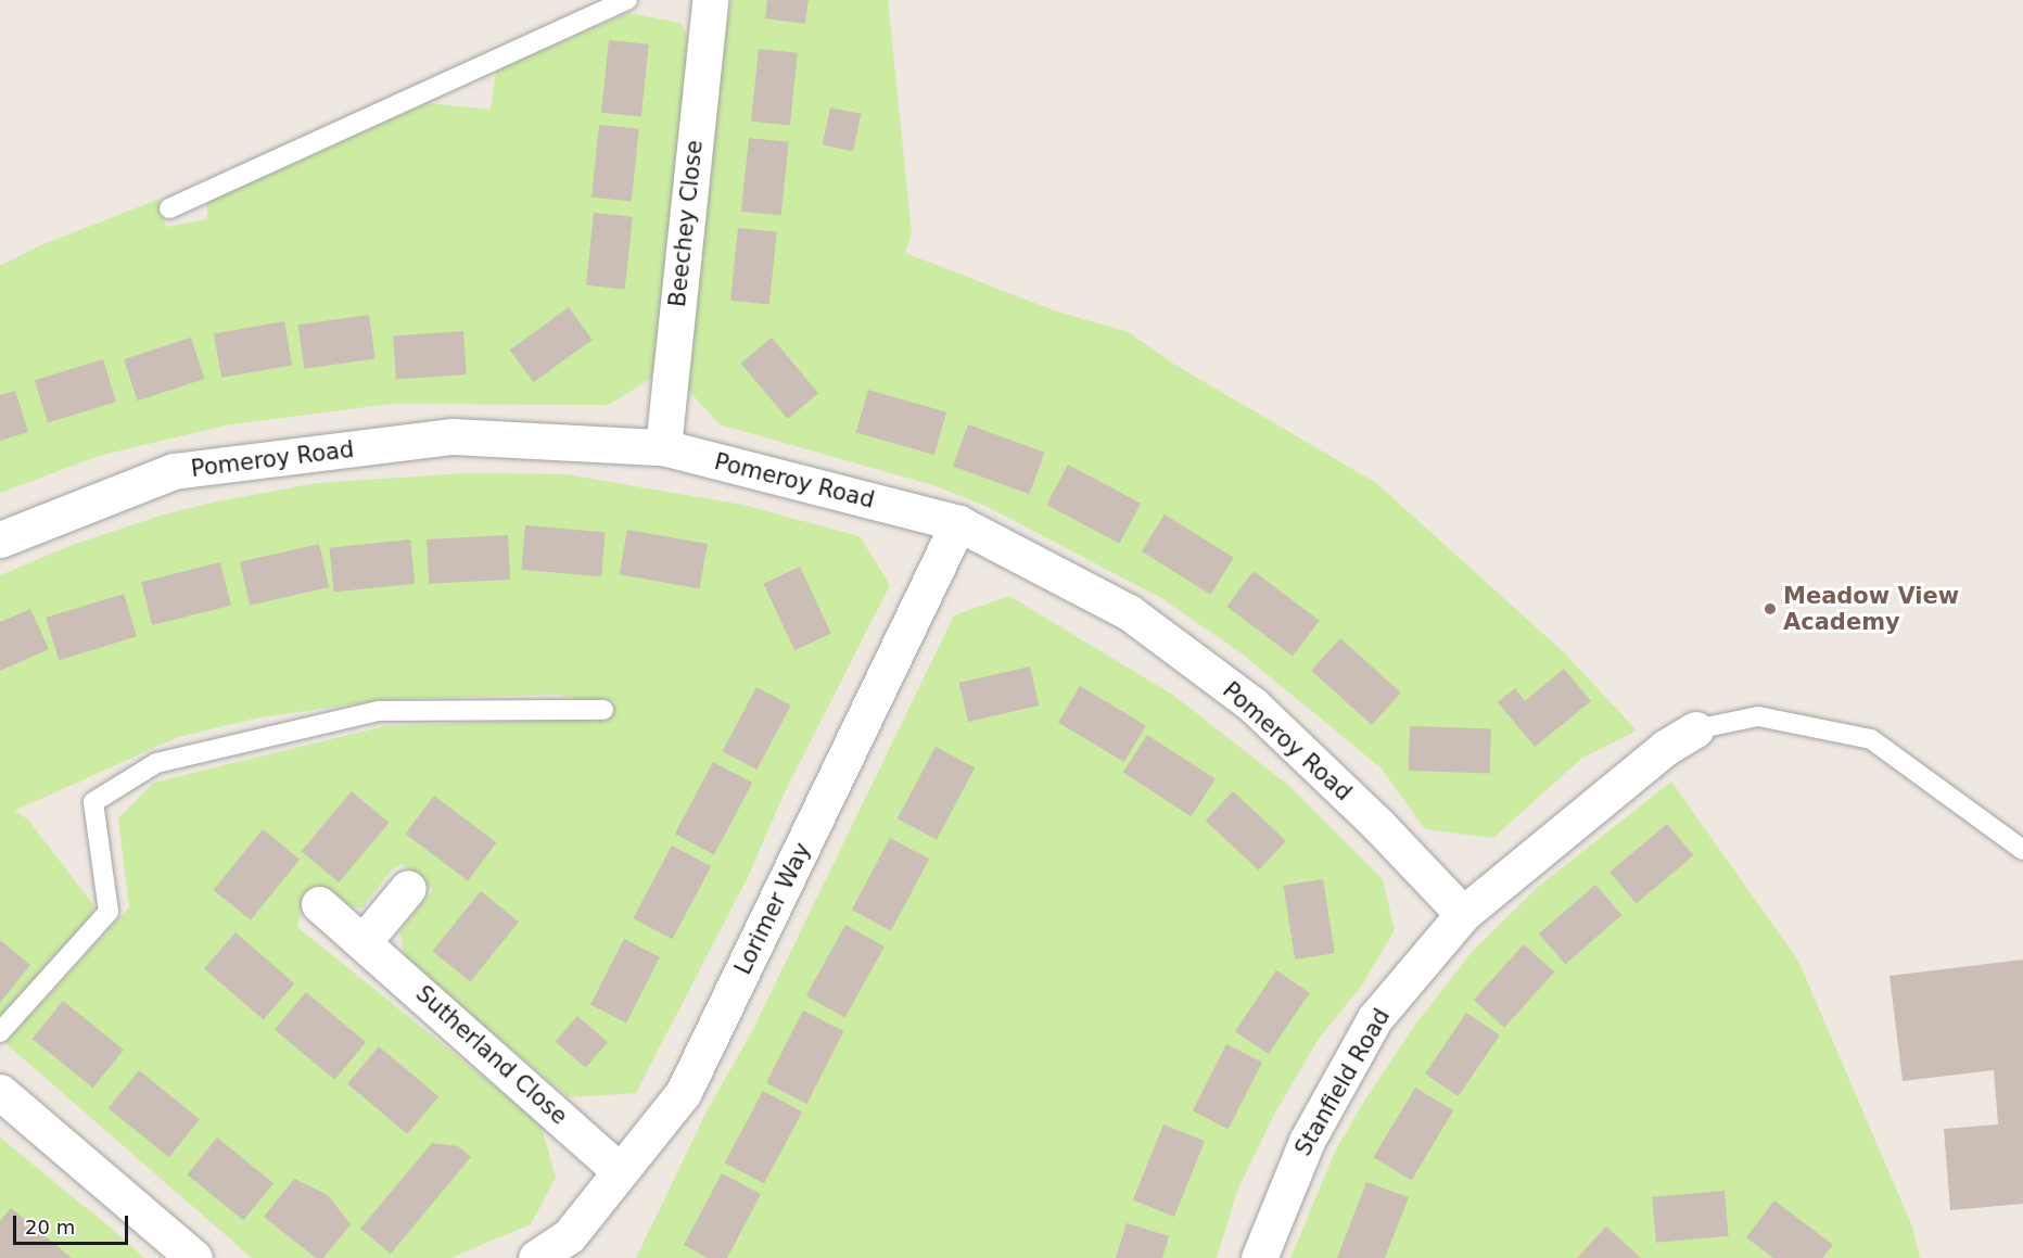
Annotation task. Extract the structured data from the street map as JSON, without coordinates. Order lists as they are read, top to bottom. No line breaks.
{"streets":{"street":["Beechey Close","Pomeroy Road","Lorimer Way","Sutherland Close","Stanfield Road"]},"crossings":[["Beechey Close","Pomeroy Road"],["Pomeroy Road","Lorimer Way"],["Pomeroy Road","Stanfield Road"],["Lorimer Way","Sutherland Close"]],"places":["Meadow View Academy"],"scale_bar":"20 m"}
